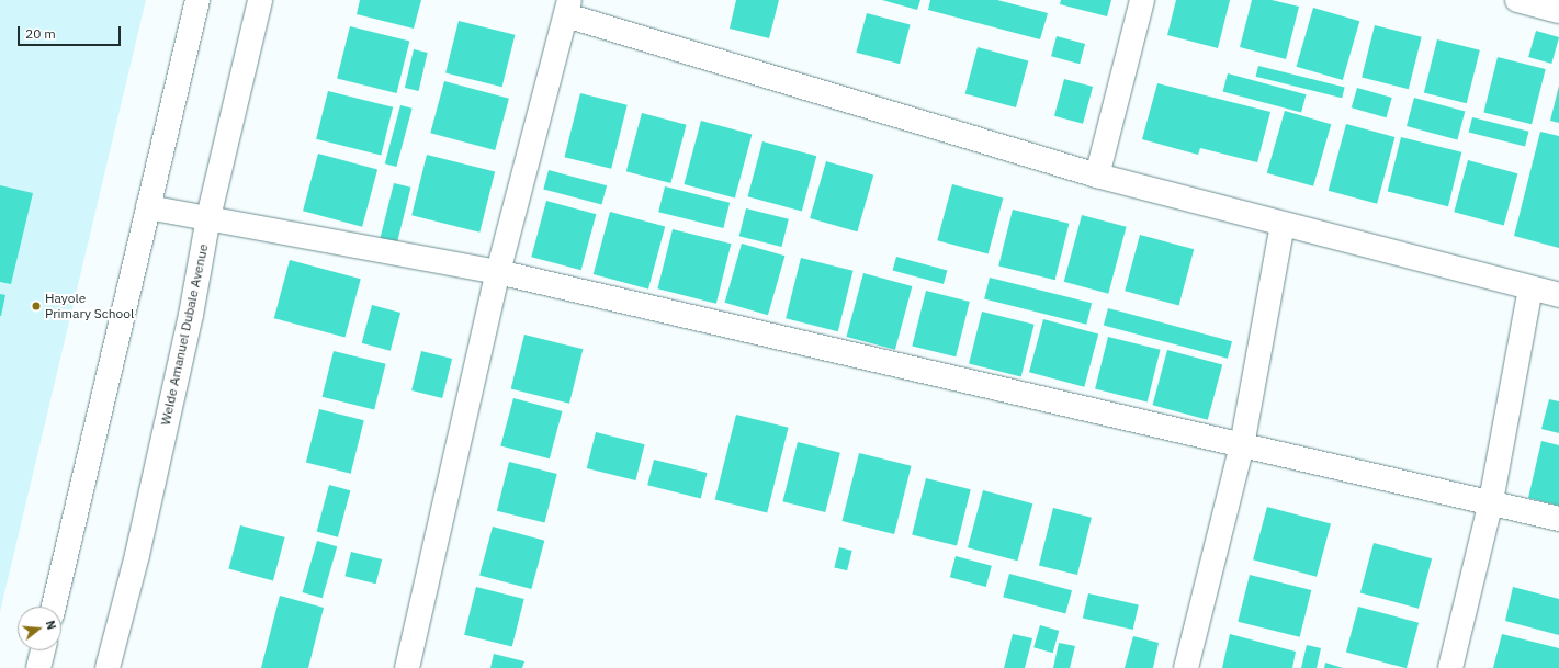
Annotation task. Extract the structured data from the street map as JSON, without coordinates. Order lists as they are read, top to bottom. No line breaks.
{"streets":{"street":["Welde Amanuel Dubale Avenue"]},"places":["Hayole Primary School"],"scale_bar":"20 m","north":"right"}
